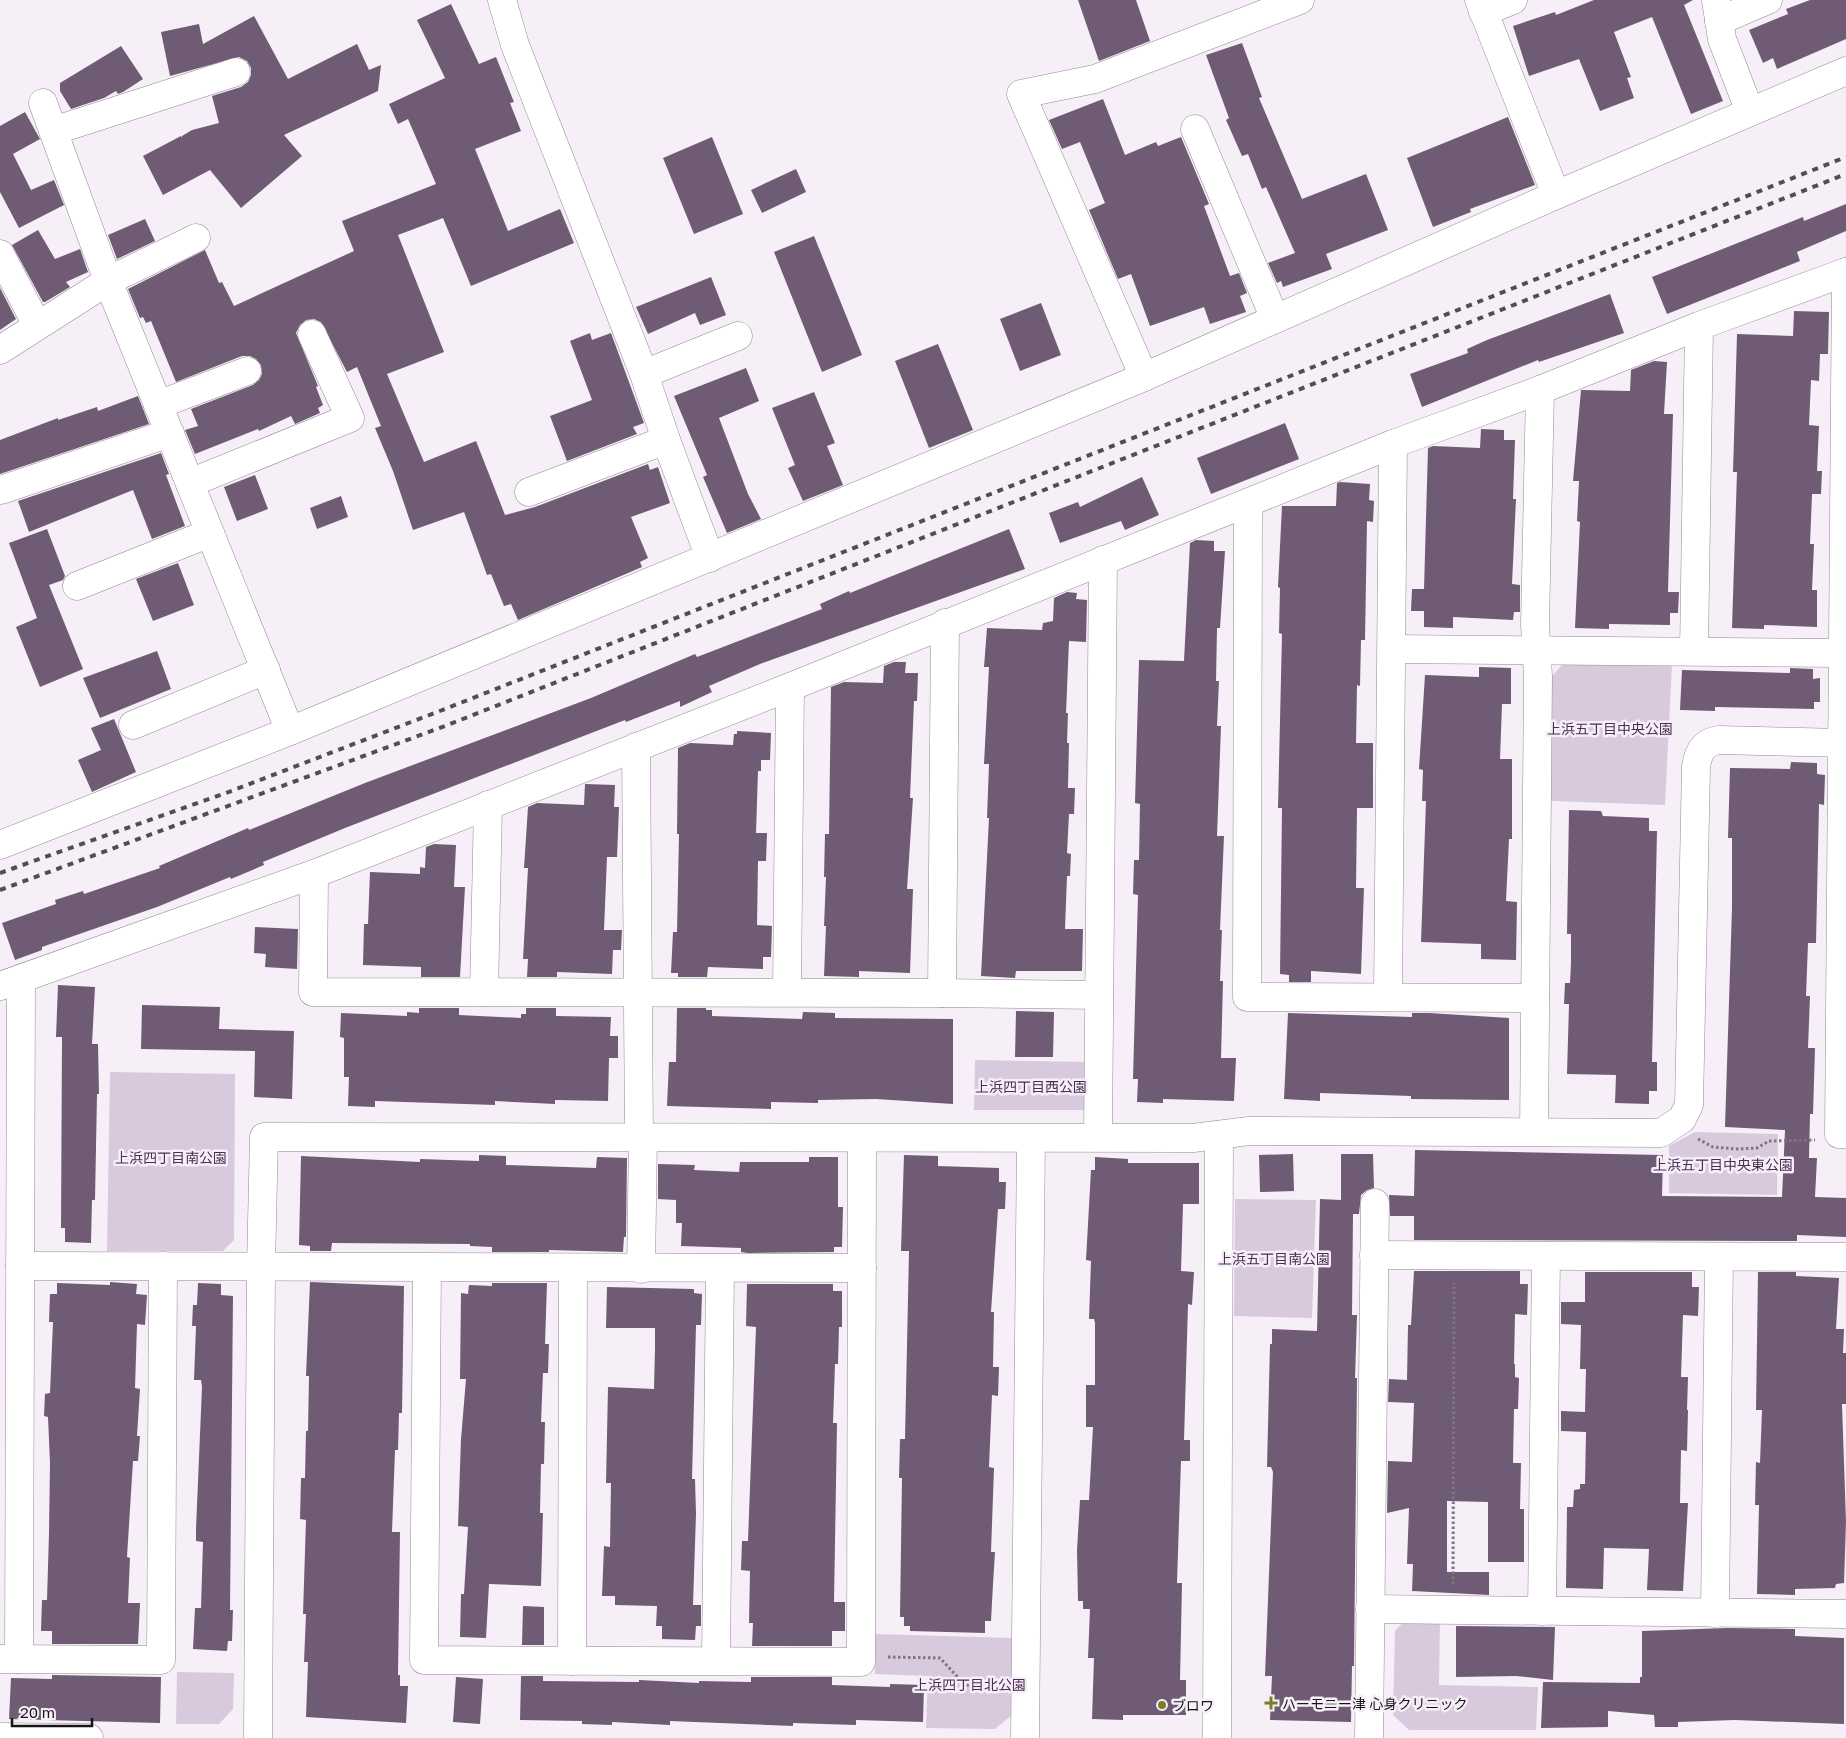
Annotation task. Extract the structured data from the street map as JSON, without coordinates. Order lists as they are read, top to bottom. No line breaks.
{"parks":["上浜五丁目中央公園","上浜四丁目西公園","上浜四丁目南公園","上浜五丁目中央東公園","上浜五丁目南公園","上浜四丁目北公園"],"places":{"health":["ハーモニー津 心身クリニック"],"other":["ブロワ"]},"scale_bar":"20 m"}
